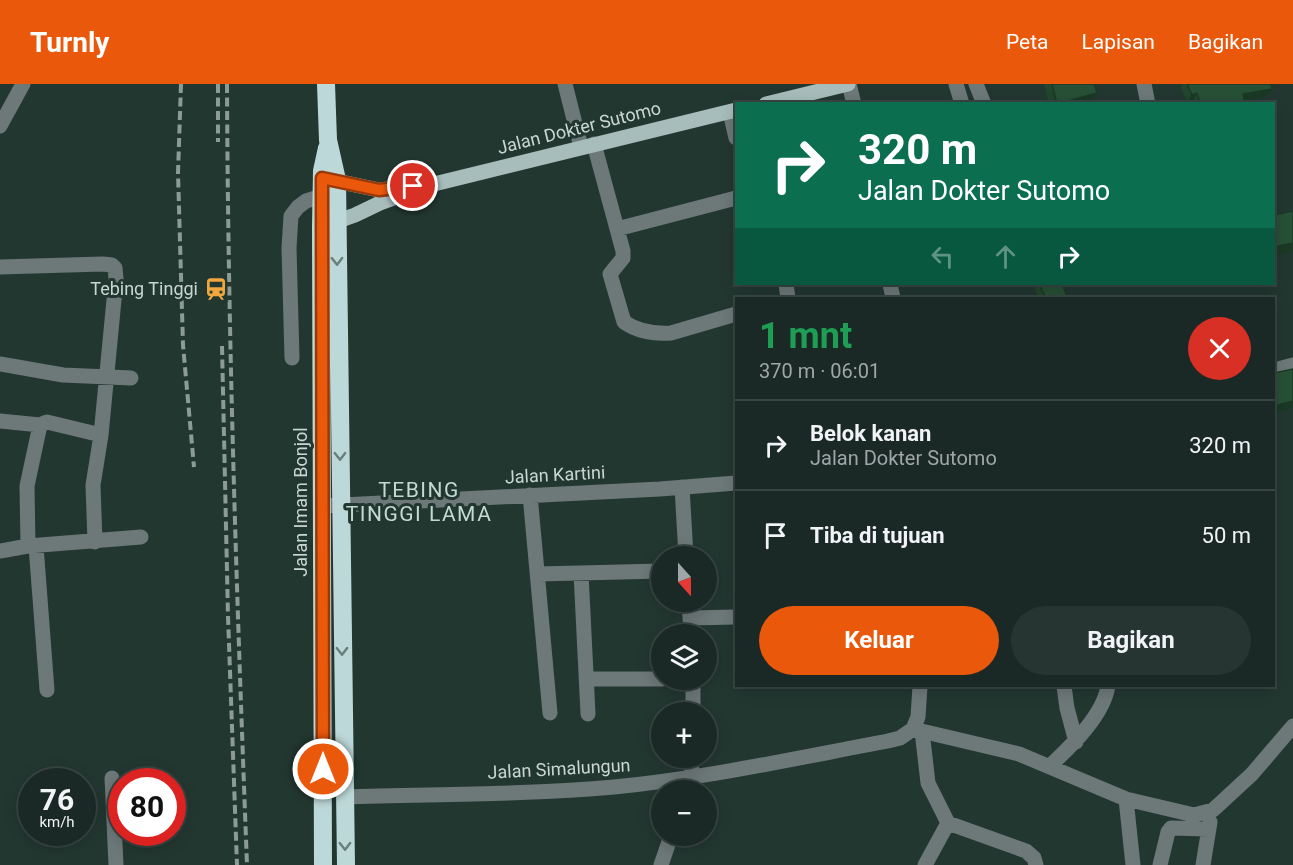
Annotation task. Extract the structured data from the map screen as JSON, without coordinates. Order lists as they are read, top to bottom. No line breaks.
{"streets":{"highway":["Jalan Imam Bonjol"],"main road":["Jalan Dokter Sutomo"],"street":["Jalan Kartini","Jalan Simalungun"]},"crossings":[["Jalan Dokter Sutomo","Jalan Imam Bonjol"],["Jalan Kartini","Jalan Imam Bonjol"],["Jalan Imam Bonjol","Jalan Simalungun"]],"districts":["TEBING TINGGI LAMA"],"places":{"station":["Tebing Tinggi"]},"north":"bottom","page":{"header":"Turnly","nav":["Peta","Lapisan","Bagikan"],"turn":["320 m","Jalan Dokter Sutomo"],"heading":["1 mnt","370 m · 06:01"],"list":[{"name":"Belok kanan","note":"Jalan Dokter Sutomo","value":"320 m"},{"name":"Tiba di tujuan","value":"50 m"}],"map_buttons":["+","−"],"buttons":["Keluar","Bagikan"],"speed":"76 km/h","limit":"80"}}
